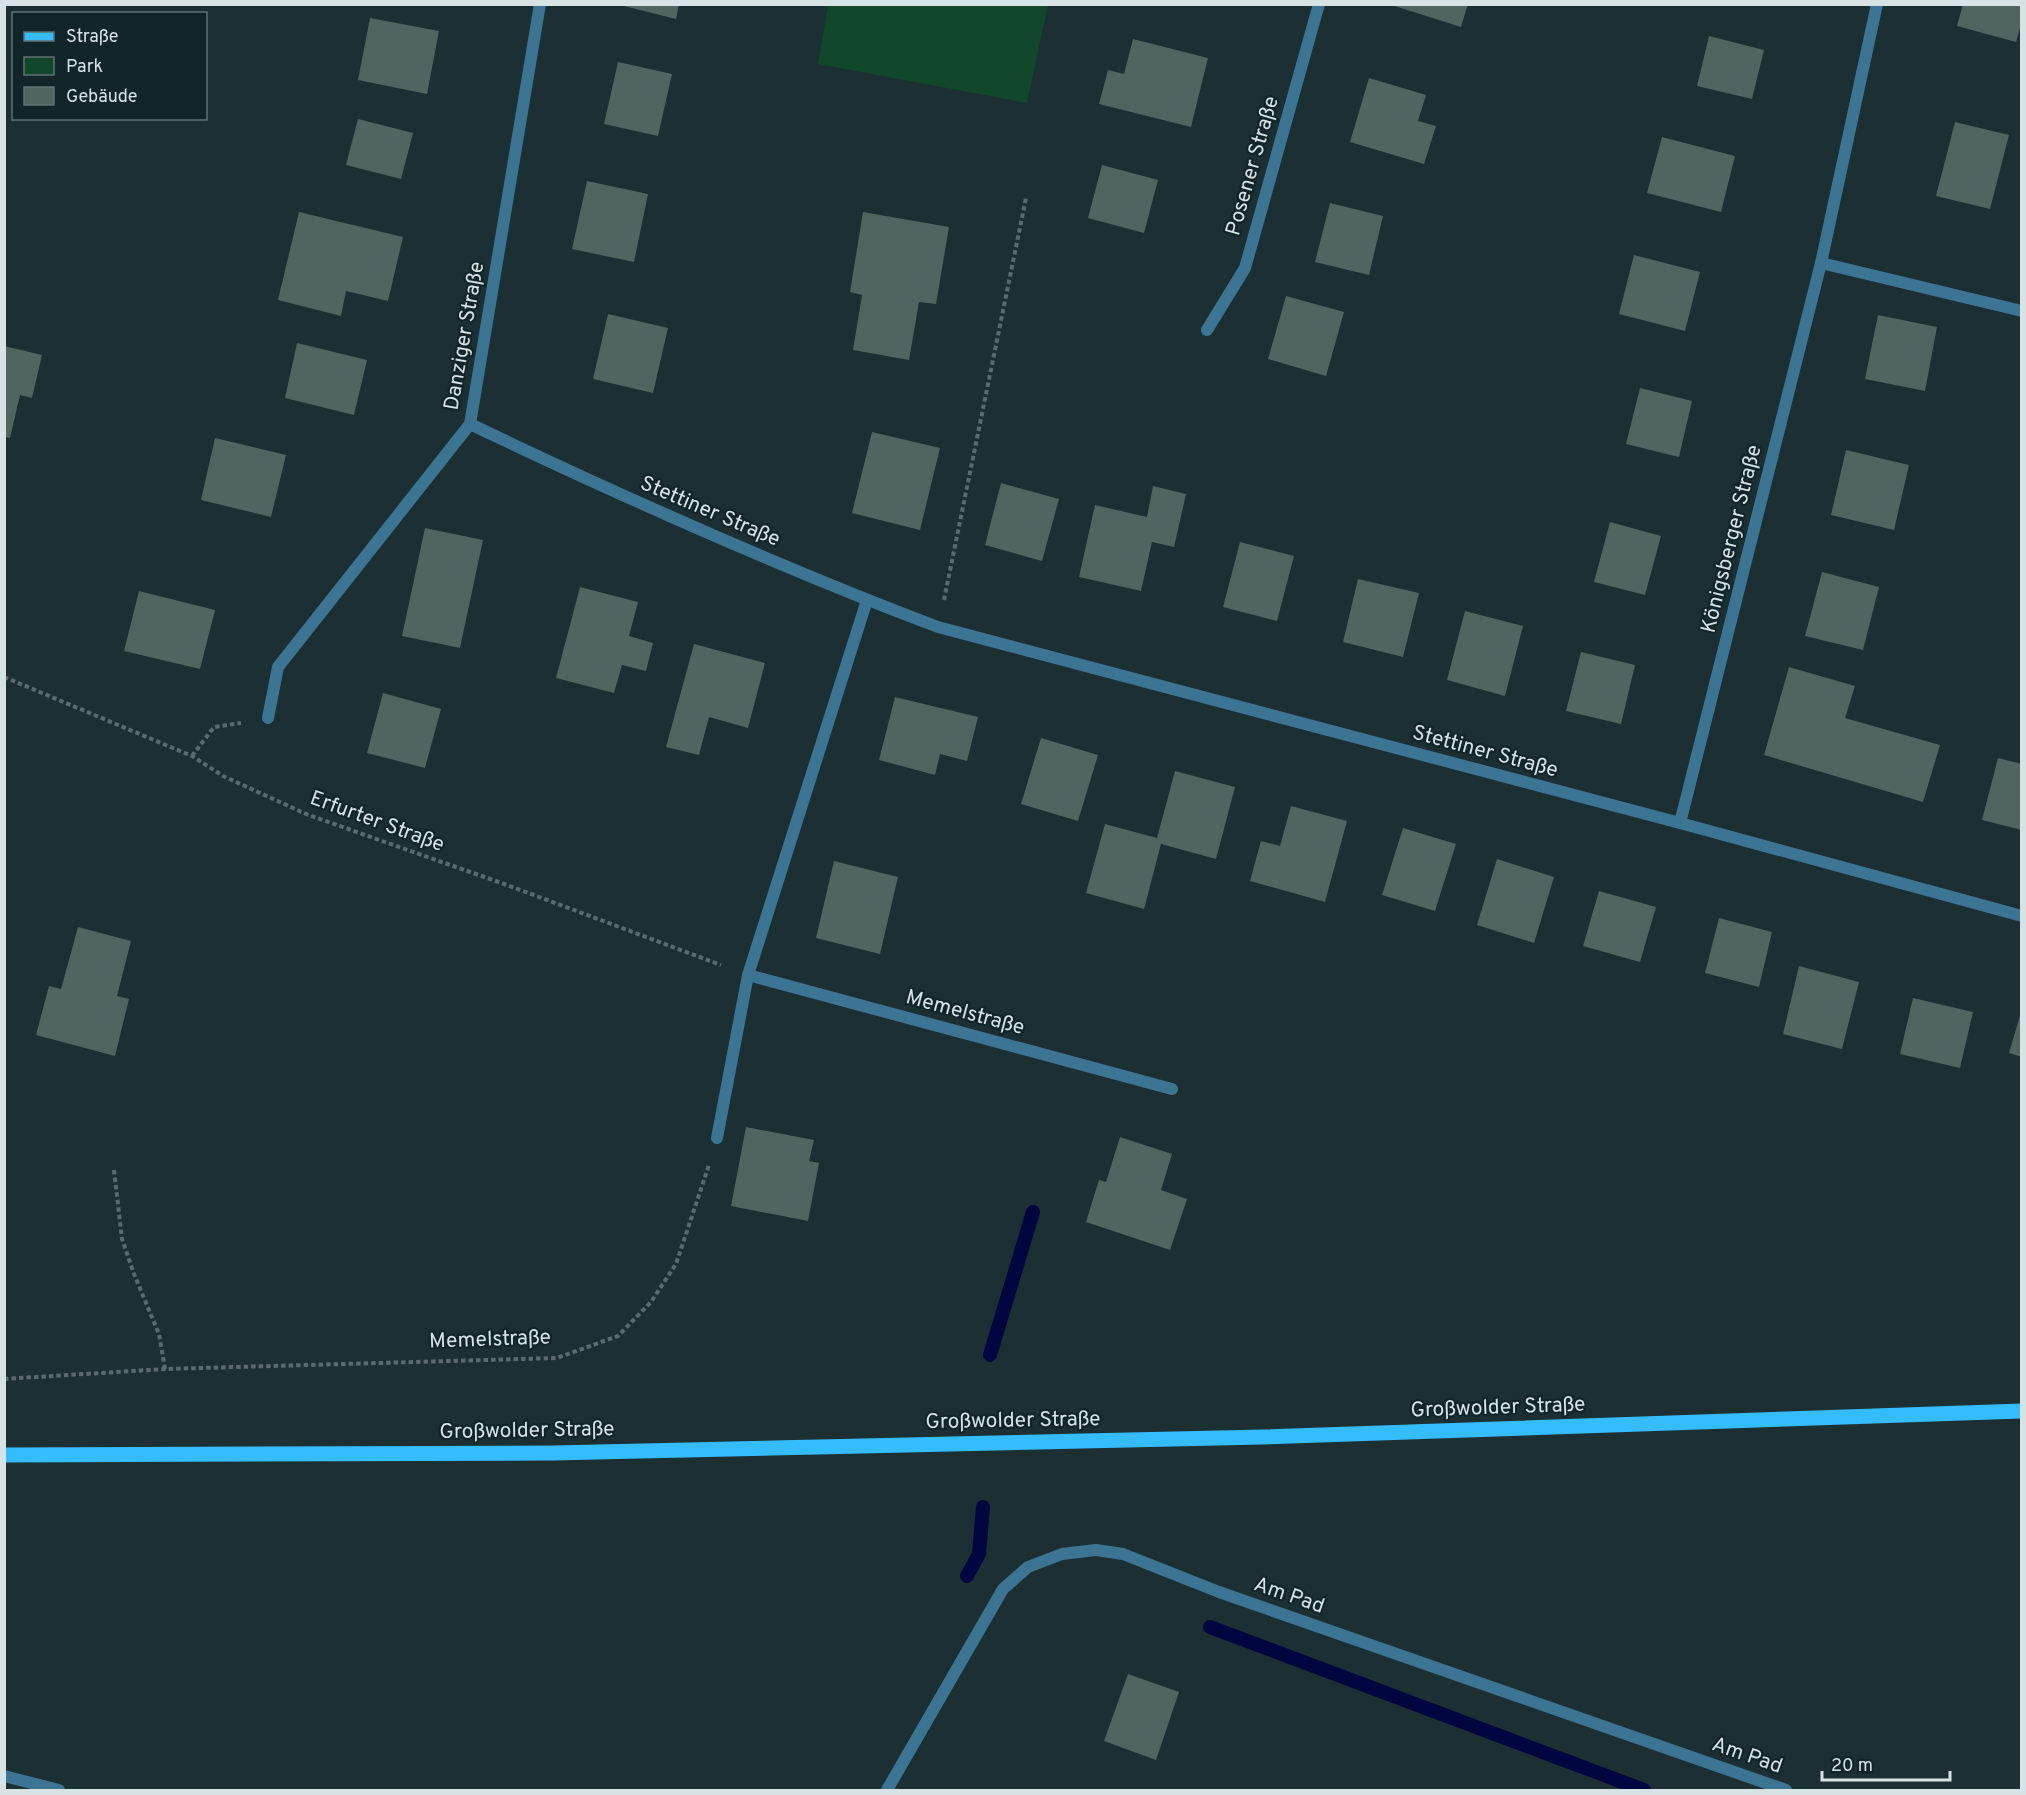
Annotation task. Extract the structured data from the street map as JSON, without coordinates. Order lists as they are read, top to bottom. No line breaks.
{"streets":{"main road":["Großwolder Straße"],"street":["Posener Straße","Danziger Straße","Stettiner Straße","Königsberger Straße","Memelstraße","Am Pad"],"path":["Erfurter Straße"]},"crossings":[["Danziger Straße","Stettiner Straße"],["Stettiner Straße","Königsberger Straße"],["Erfurter Straße","Memelstraße"]],"legend":["Straße","Park","Gebäude"],"scale_bar":"20 m"}
